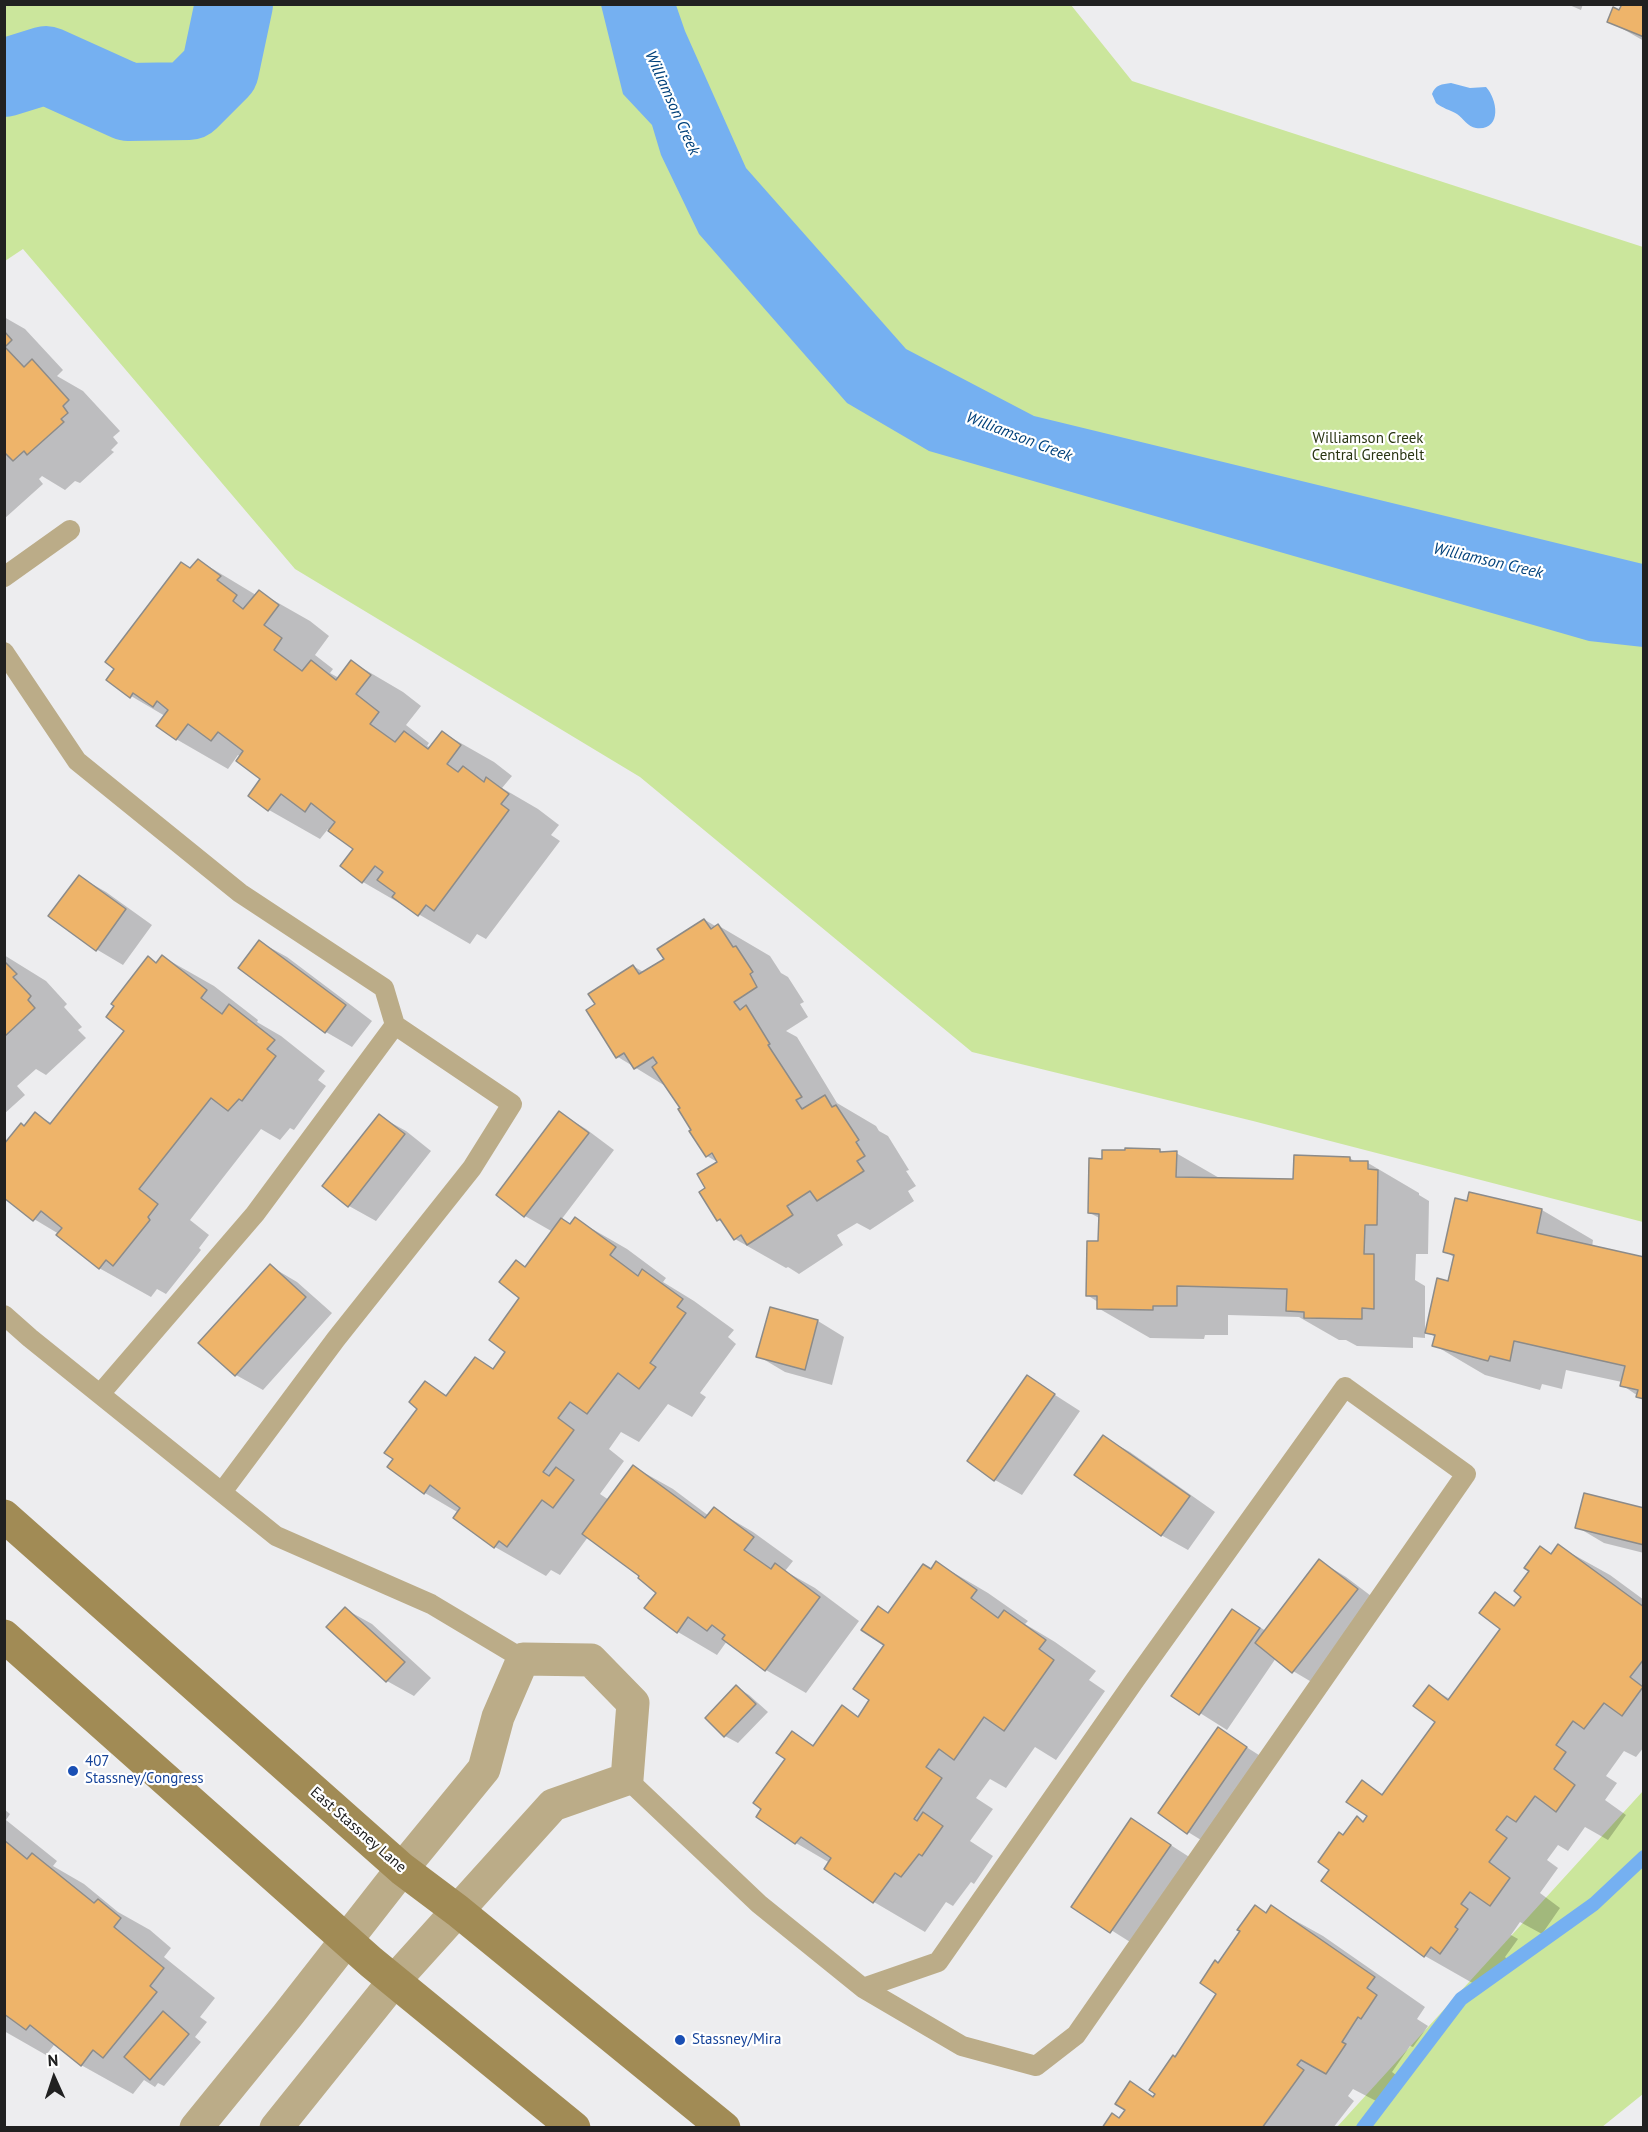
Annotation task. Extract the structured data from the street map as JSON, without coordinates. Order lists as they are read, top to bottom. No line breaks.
{"streets":{"main road":["East Stassney Lane"]},"water":["Williamson Creek"],"parks":["Williamson Creek Central Greenbelt"],"places":["407 Stassney/Congress","Stassney/Mira"],"north":"top"}
